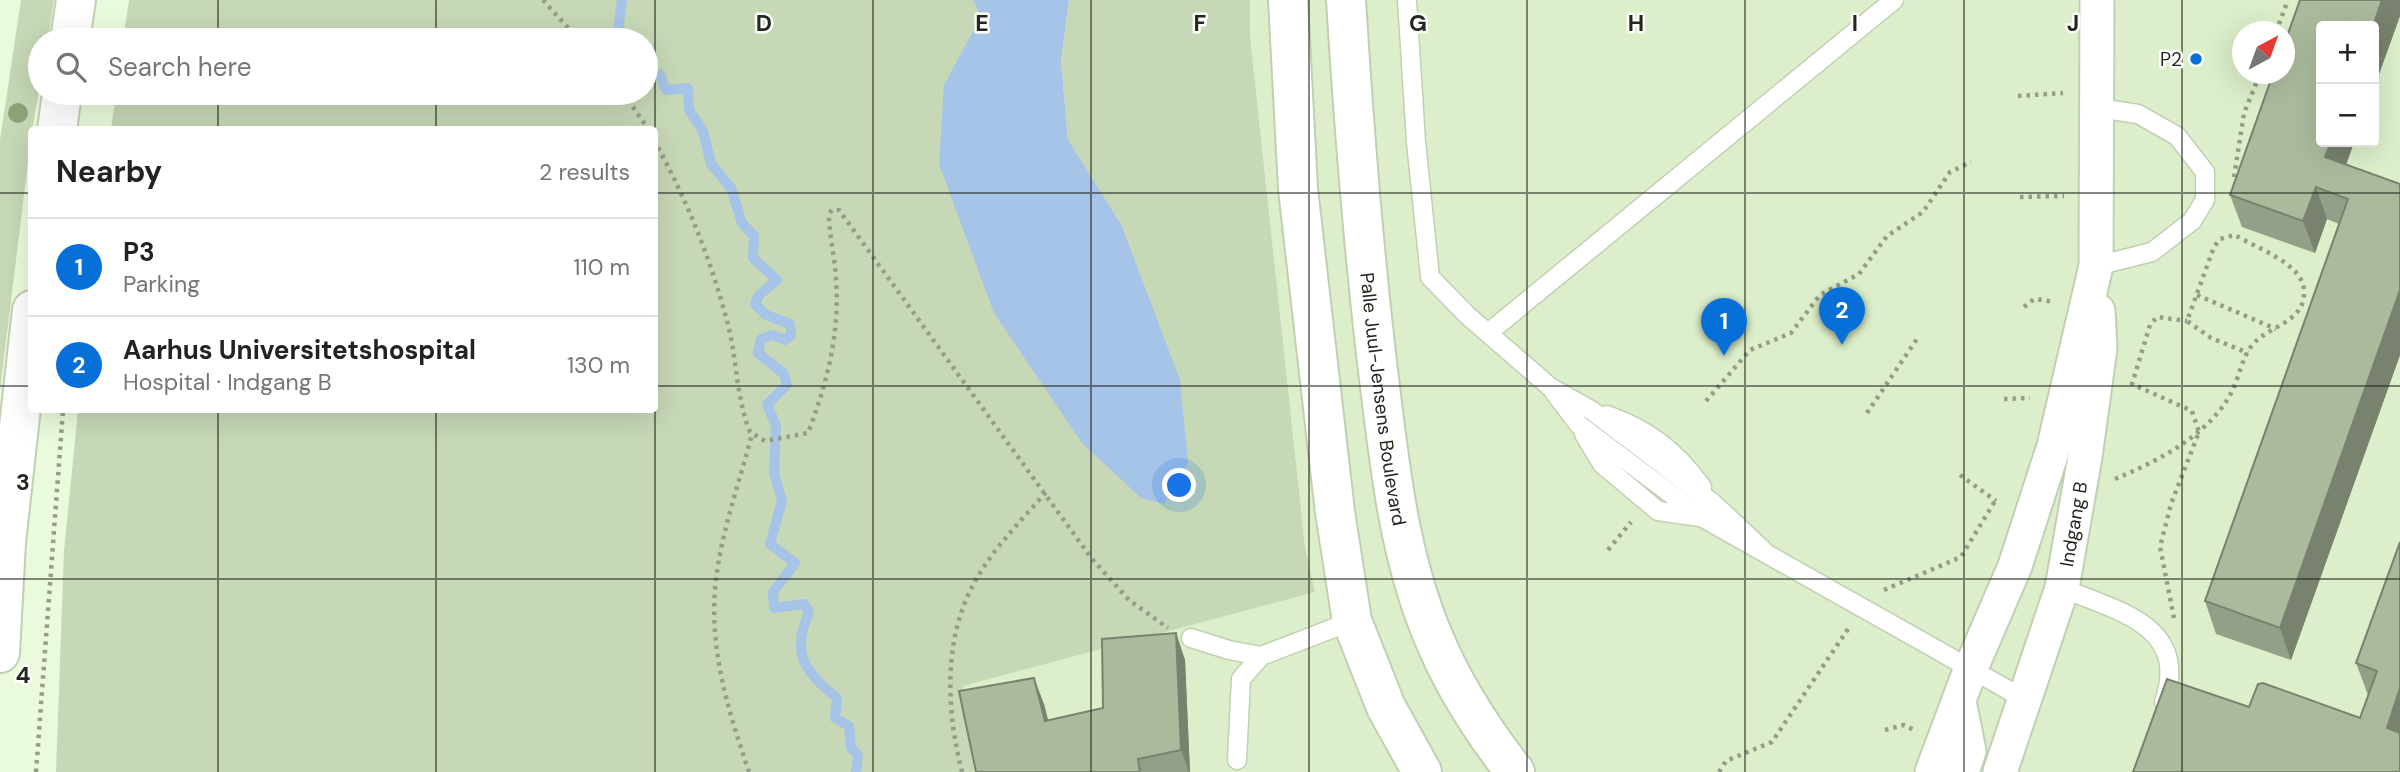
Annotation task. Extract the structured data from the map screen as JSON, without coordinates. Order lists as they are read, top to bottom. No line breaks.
{"streets":{"street":["Palle Juul-Jensens Boulevard","Indgang B"]},"places":["P2"],"north":"top right","page":{"map_buttons":["+","−"],"search":"Search here","heading":["Nearby","2 results"],"list":[{"mark":"1","name":"P3","note":"Parking","value":"110 m"},{"mark":"2","name":"Aarhus Universitetshospital","note":"Hospital · Indgang B","value":"130 m"}],"pins":["2","1"]},"grid":{"columns":["D","E","F","G","H","I","J"],"rows":["3","4"]}}
